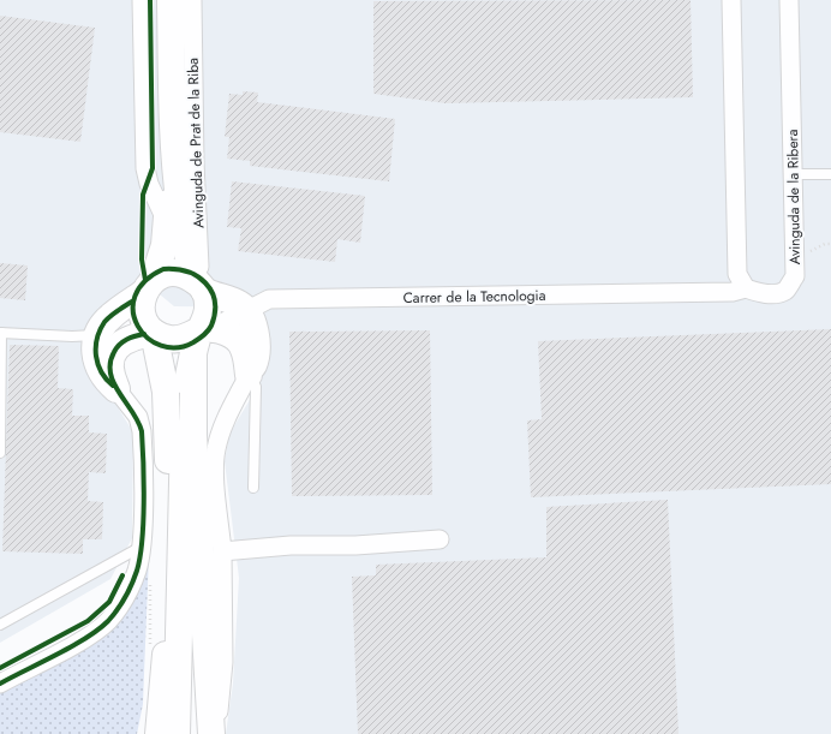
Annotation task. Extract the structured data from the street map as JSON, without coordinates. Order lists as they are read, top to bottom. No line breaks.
{"streets":{"street":["Avinguda de Prat de la Riba","Avinguda de la Ribera","Carrer de la Tecnologia"]},"crossings":[["Avinguda de Prat de la Riba","Carrer de la Tecnologia"],["Avinguda de la Ribera","Carrer de la Tecnologia"]]}
